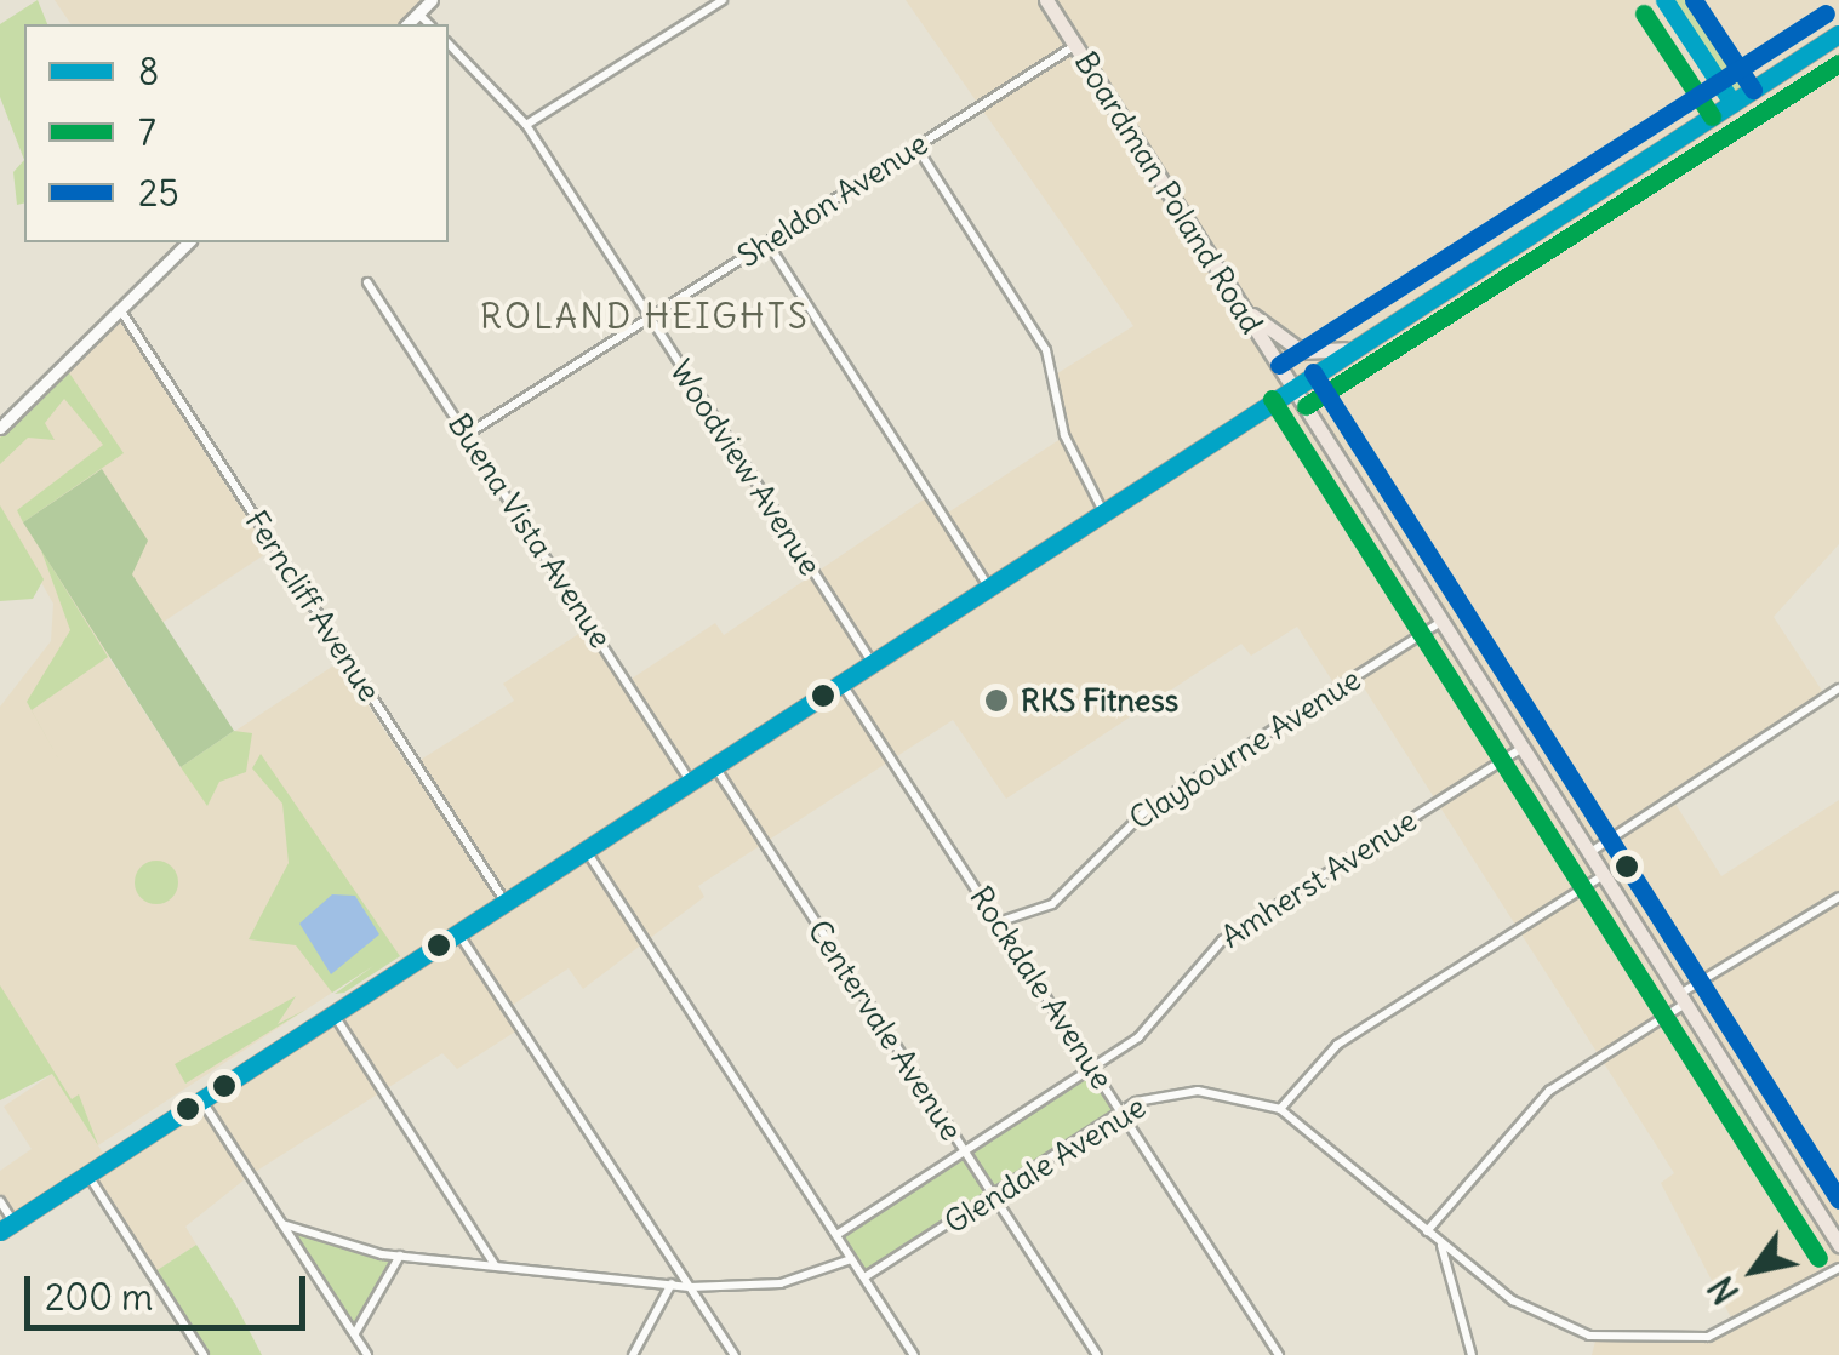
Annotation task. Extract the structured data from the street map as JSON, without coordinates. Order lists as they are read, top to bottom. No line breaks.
{"streets":{"main road":["Boardman Poland Road"],"street":["Sheldon Avenue","Woodview Avenue","Buena Vista Avenue","Ferncliff Avenue","Claybourne Avenue","Amherst Avenue","Rockdale Avenue","Centervale Avenue","Glendale Avenue"]},"crossings":[["Boardman Poland Road","Sheldon Avenue"],["Boardman Poland Road","Claybourne Avenue"],["Boardman Poland Road","Amherst Avenue"],["Sheldon Avenue","Woodview Avenue"],["Sheldon Avenue","Buena Vista Avenue"],["Claybourne Avenue","Rockdale Avenue"],["Amherst Avenue","Rockdale Avenue"],["Amherst Avenue","Centervale Avenue"],["Rockdale Avenue","Glendale Avenue"],["Centervale Avenue","Glendale Avenue"]],"districts":["ROLAND HEIGHTS"],"places":["RKS Fitness"],"lines":["transit line 8","transit line 25","transit line 7"],"legend":["8","7","25"],"scale_bar":"200 m","north":"bottom left"}
